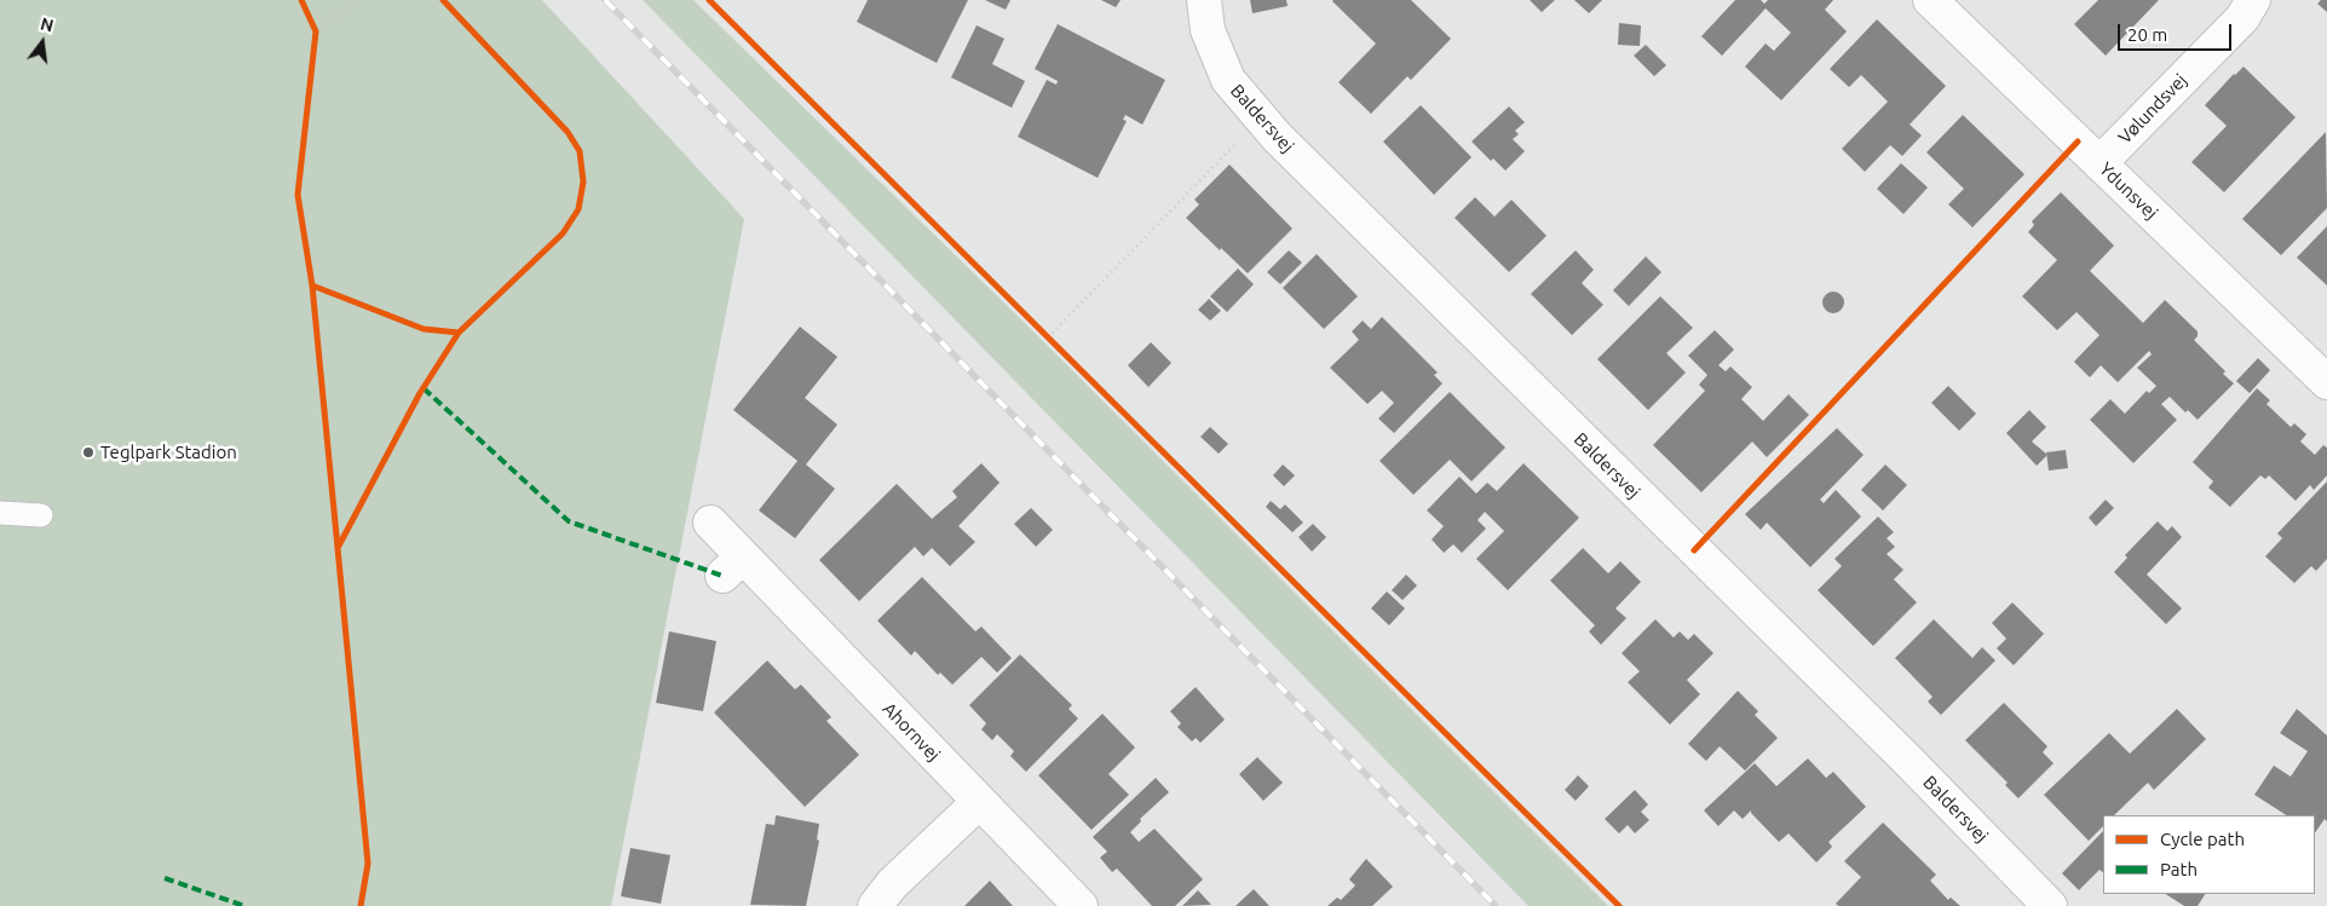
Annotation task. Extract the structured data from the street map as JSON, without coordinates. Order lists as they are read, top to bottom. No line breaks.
{"streets":{"street":["Vølundsvej","Baldersvej","Ydunsvej","Ahornvej"]},"crossings":[["Vølundsvej","Ydunsvej"]],"places":["Teglpark Stadion"],"legend":["Cycle path","Path"],"scale_bar":"20 m","north":"top"}
